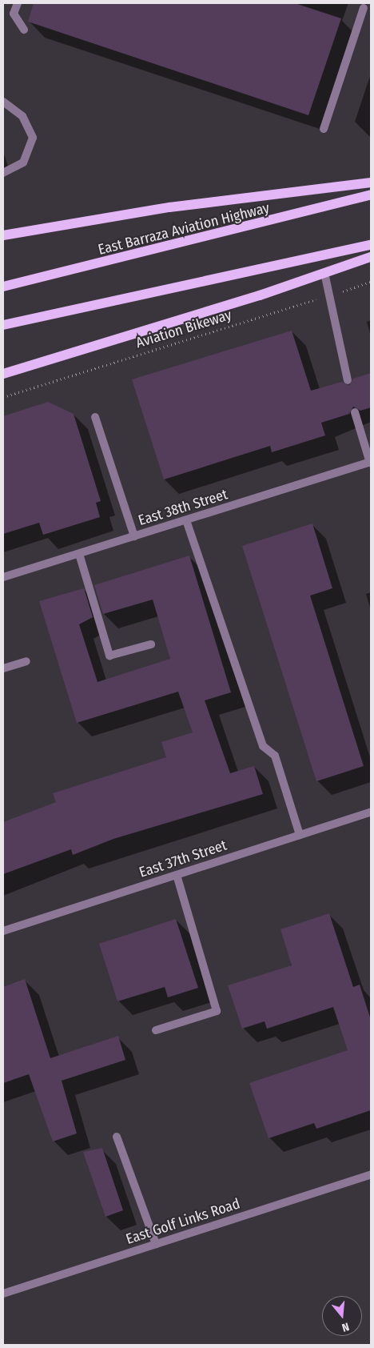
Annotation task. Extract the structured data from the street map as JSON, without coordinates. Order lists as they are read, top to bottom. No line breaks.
{"streets":{"main road":["East Barraza Aviation Highway"],"street":["East 38th Street","East 37th Street","East Golf Links Road"],"path":["Aviation Bikeway"]},"north":"bottom"}
